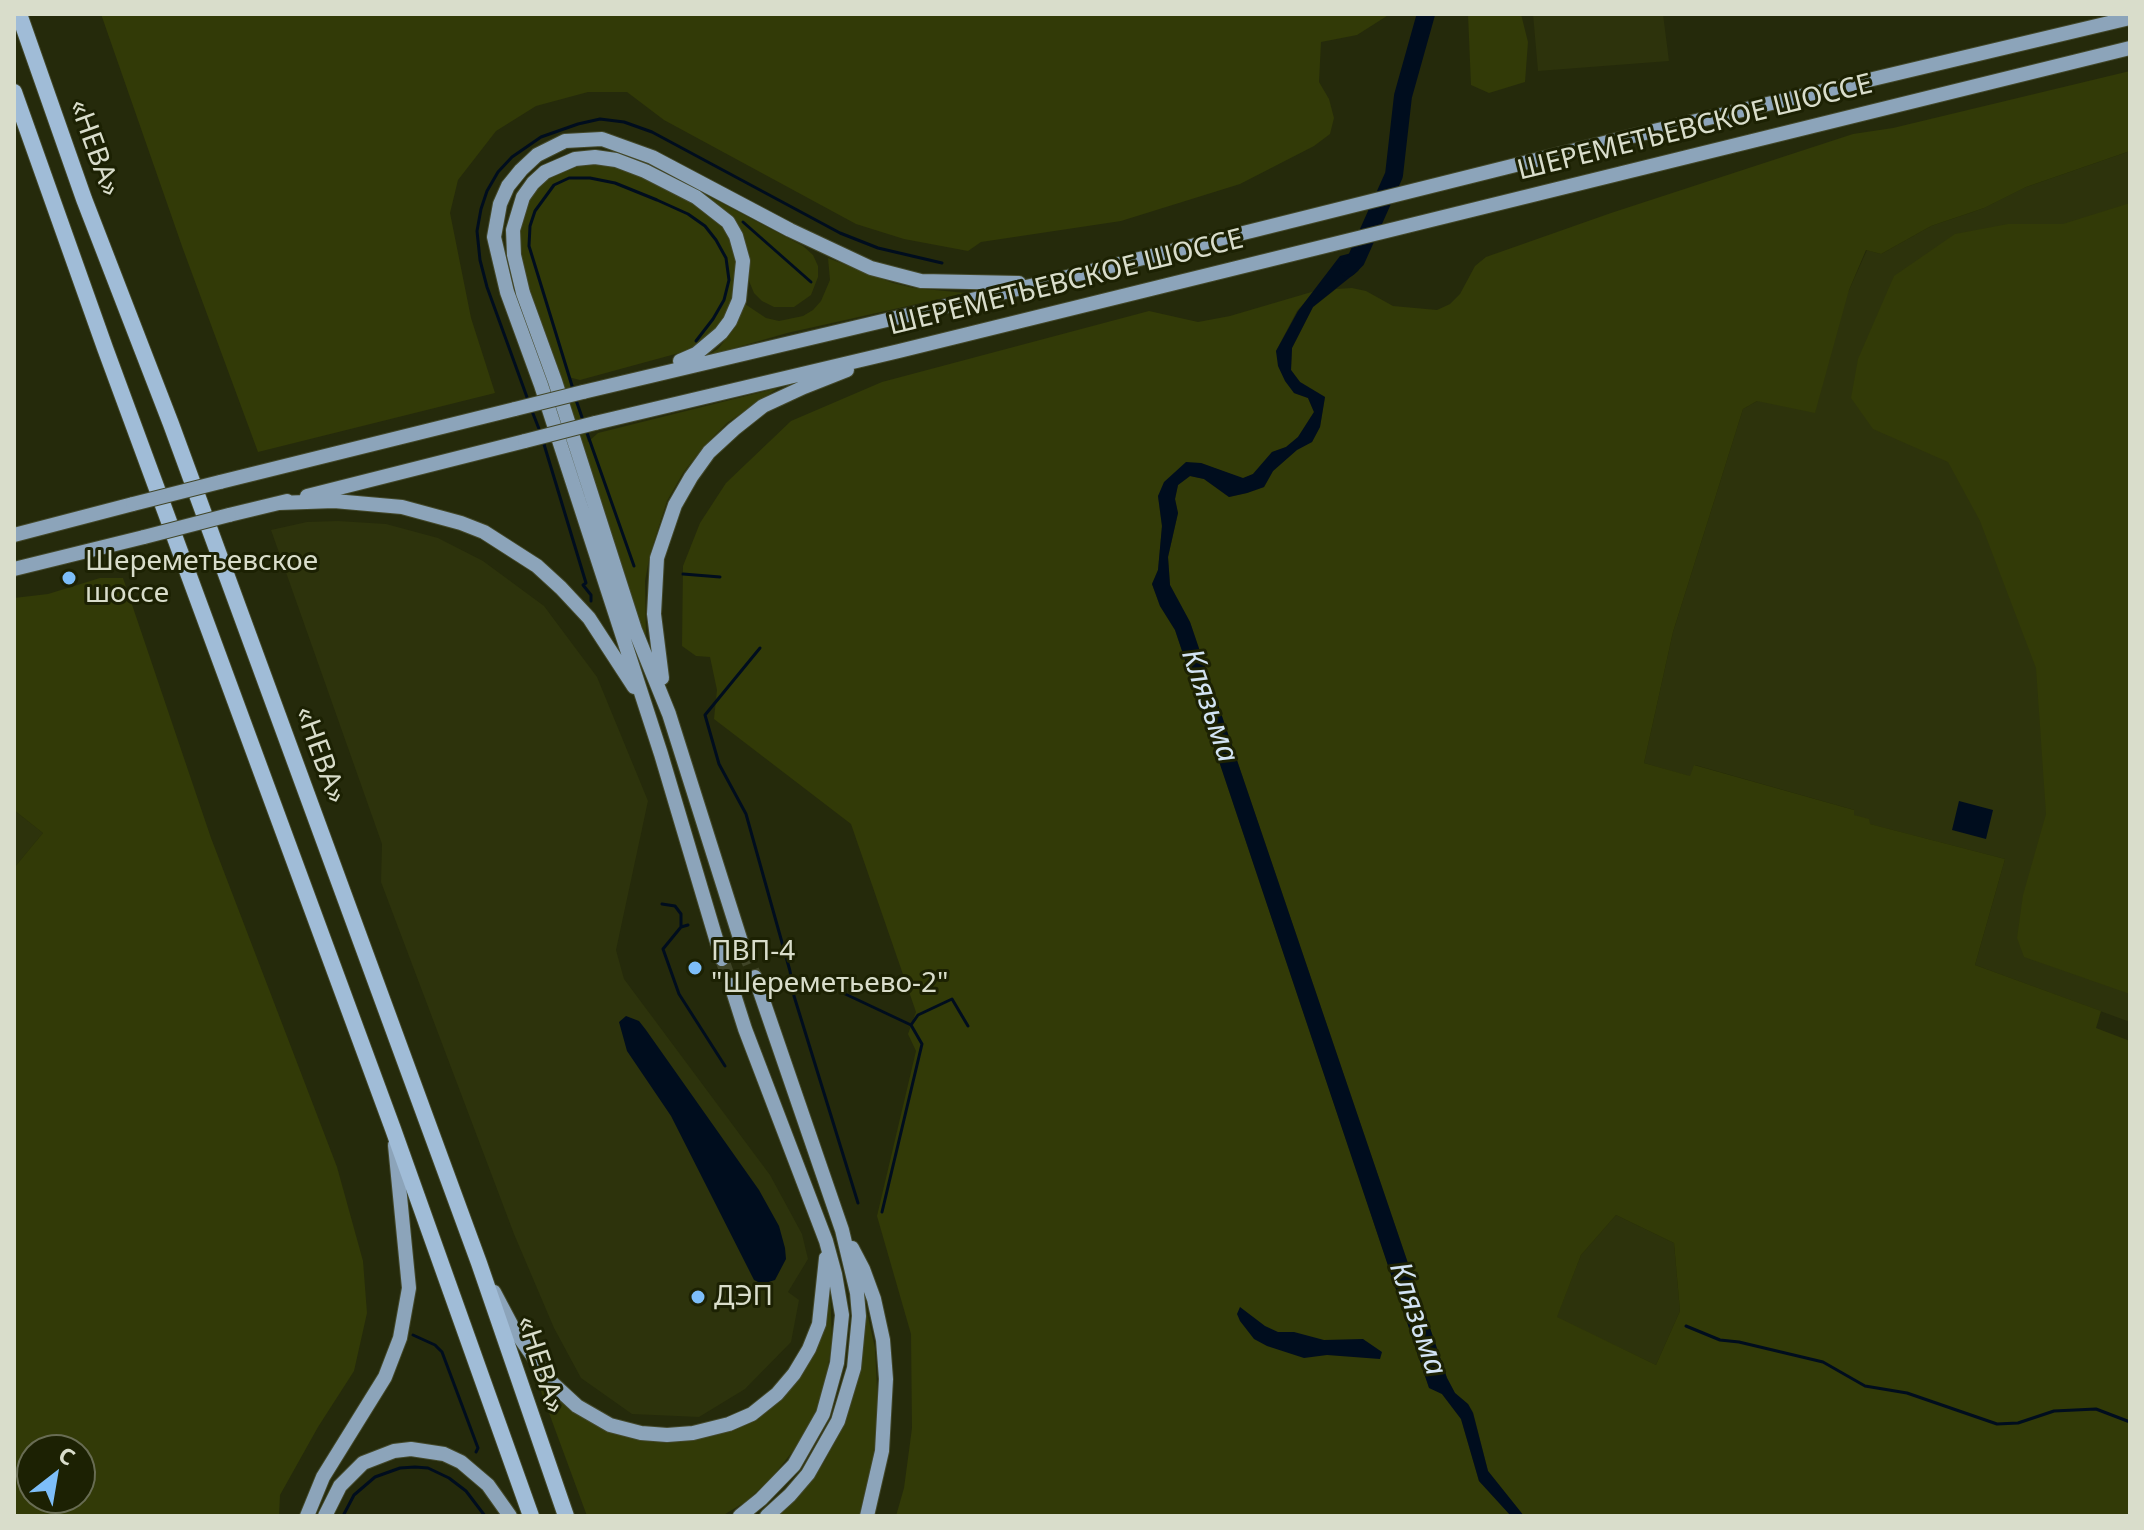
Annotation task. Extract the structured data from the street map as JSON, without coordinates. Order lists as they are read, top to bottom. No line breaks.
{"streets":{"highway":["«НЕВА»"],"main road":["ШЕРЕМЕТЬЕВСКОЕ ШОССЕ"]},"water":["Клязьма"],"places":["Шереметьевское шоссе","ПВП-4 \"Шереметьево-2\"","ДЭП"],"north":"top right"}
